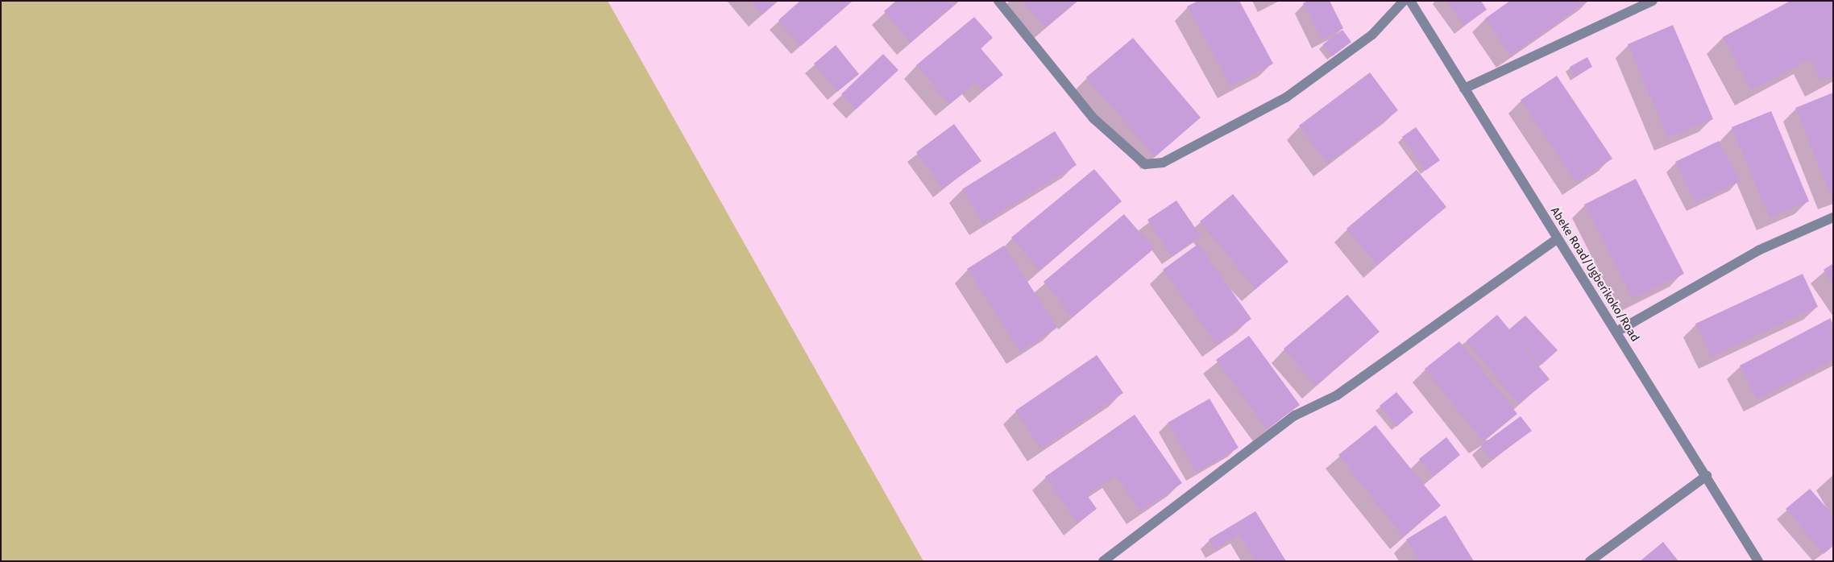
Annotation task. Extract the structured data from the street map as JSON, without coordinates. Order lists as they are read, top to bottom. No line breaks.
{"streets":{"street":["Abeke Road/Ugberikoko/Road"]}}
